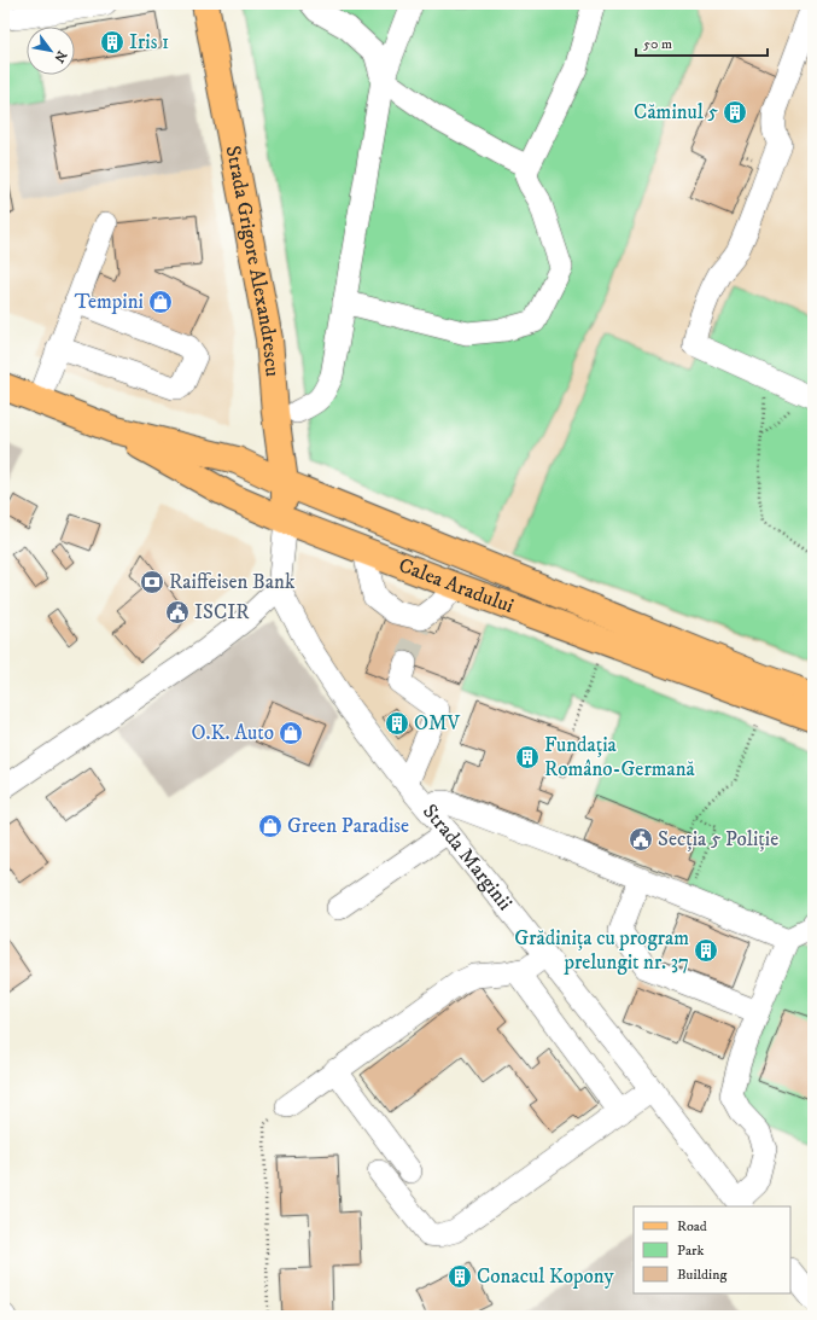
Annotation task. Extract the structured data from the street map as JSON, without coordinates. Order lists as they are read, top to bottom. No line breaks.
{"streets":{"main road":["Strada Grigore Alexandrescu","Calea Aradului"],"street":["Strada Marginii"]},"crossings":[["Strada Grigore Alexandrescu","Calea Aradului"]],"places":{"building":["Iris 1","Căminul 5","OMV","Fundația Româno-Germană","Grădinița cu program prelungit nr. 37","Conacul Kopony"],"shop":["Tempini","O.K. Auto","Green Paradise"],"bank":["Raiffeisen Bank"],"public building":["ISCIR","Secția 5 Poliție"]},"legend":["Road","Park","Building"],"scale_bar":"50 m","north":"bottom right"}
